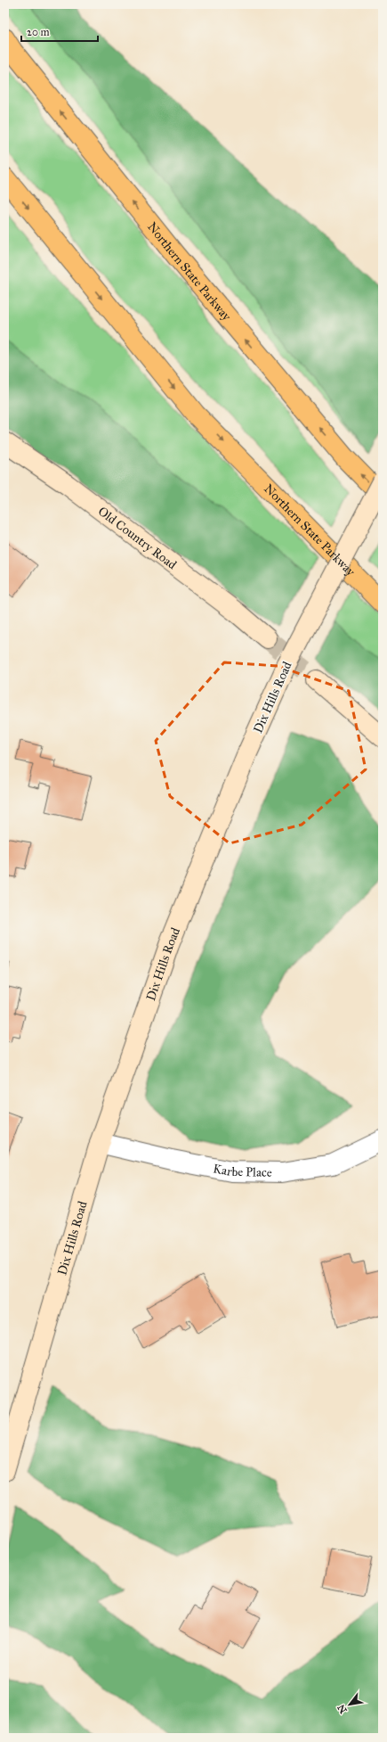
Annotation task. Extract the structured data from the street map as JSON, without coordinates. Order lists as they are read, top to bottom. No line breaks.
{"streets":{"highway":["Northern State Parkway"],"street":["Old Country Road","Dix Hills Road","Karbe Place"]},"crossings":[["Dix Hills Road","Karbe Place"]],"scale_bar":"20 m","north":"bottom left"}
